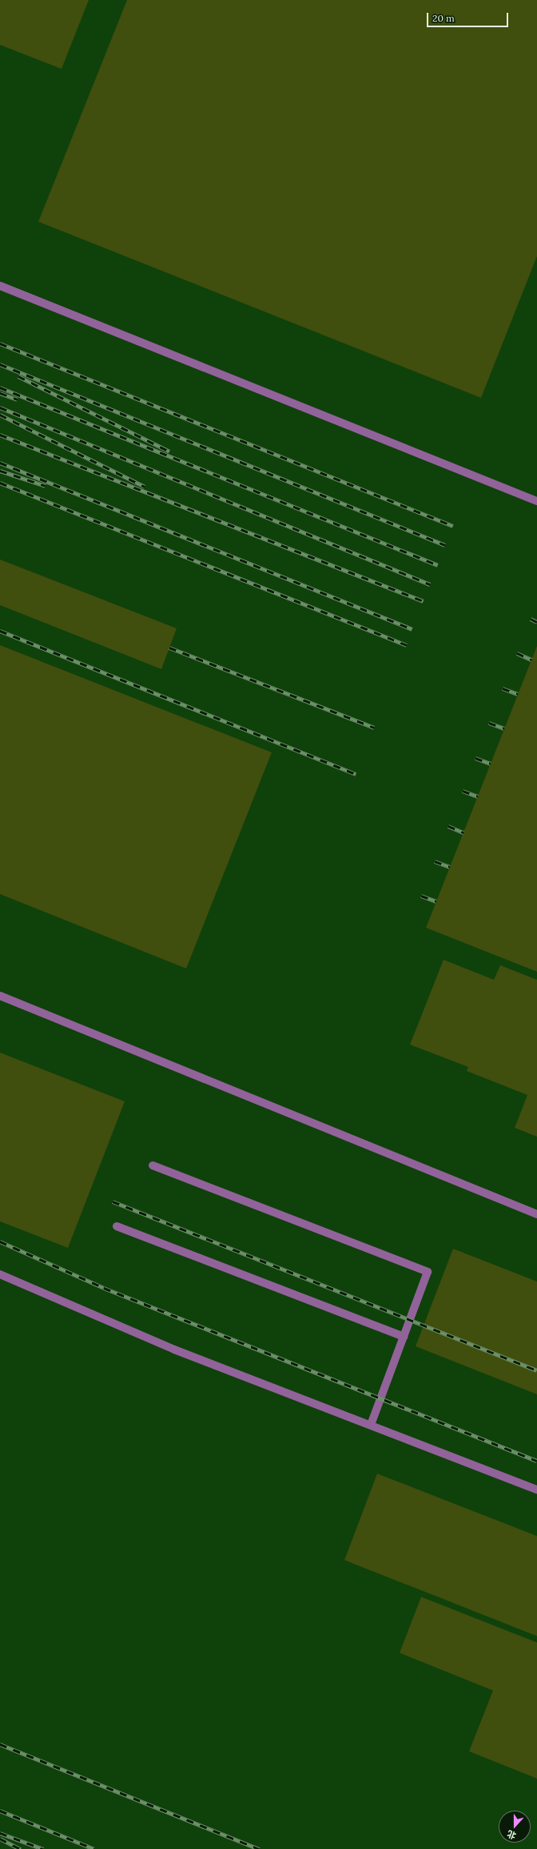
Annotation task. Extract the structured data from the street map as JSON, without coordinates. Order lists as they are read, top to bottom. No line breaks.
{"scale_bar":"20 m","north":"bottom"}
